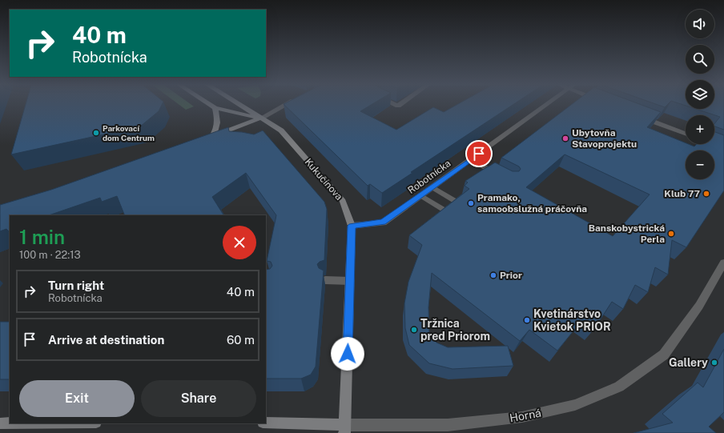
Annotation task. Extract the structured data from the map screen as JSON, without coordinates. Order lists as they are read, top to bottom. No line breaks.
{"streets":{"street":["Robotnícka","Kukučínova","Horná"]},"crossings":[["Robotnícka","Kukučínova"],["Kukučínova","Horná"]],"places":["Parkovací dom Centrum","Ubytovňa Stavoprojektu","Klub 77","Pramako, samoobslužná práčovňa","Banskobystrická Perla","Prior","Kvetinárstvo Kvietok PRIOR","Tržnica pred Priorom","Gallery"],"page":{"map_buttons":["+","−"],"turn":["40 m","Robotnícka"],"heading":["1 min","100 m · 22:13"],"list":[{"name":"Turn right","note":"Robotnícka","value":"40 m"},{"name":"Arrive at destination","value":"60 m"}],"buttons":["Exit","Share"]}}
